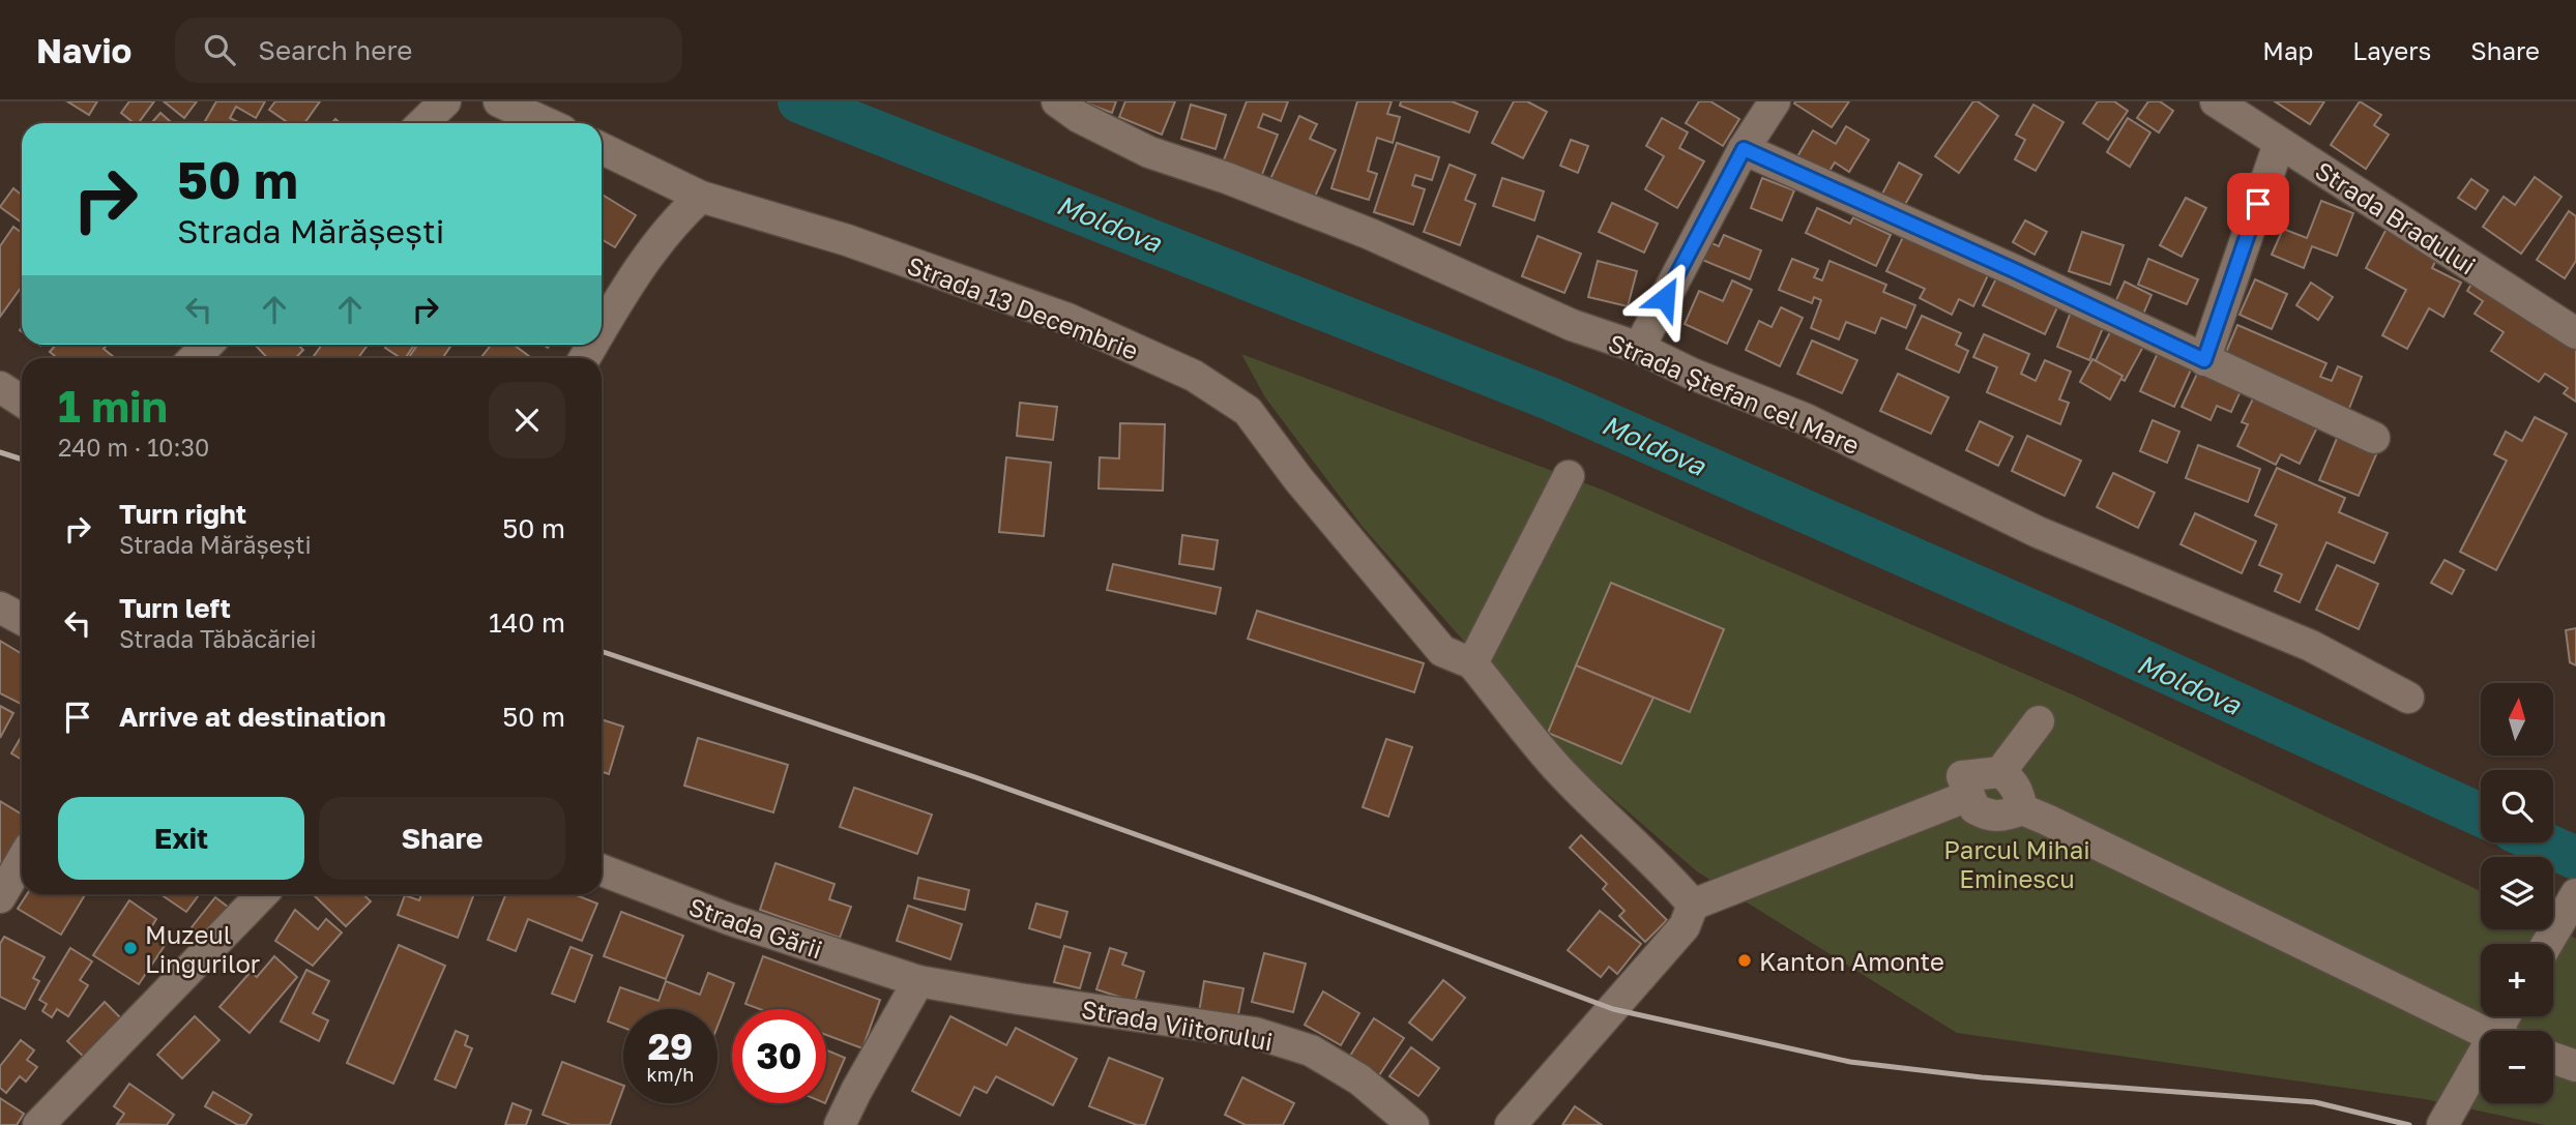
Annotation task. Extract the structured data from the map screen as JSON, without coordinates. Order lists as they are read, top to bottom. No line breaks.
{"streets":{"street":["Strada Bradului","Strada 13 Decembrie","Strada Ștefan cel Mare","Strada Gării","Strada Viitorului"]},"crossings":[["Strada Gării","Strada Viitorului"]],"water":["Moldova"],"parks":["Parcul Mihai Eminescu"],"places":["Muzeul Lingurilor","Kanton Amonte"],"north":"top","page":{"header":"Navio","search":"Search here","nav":["Map","Layers","Share"],"turn":["50 m","Strada Mărășești"],"heading":["1 min","240 m · 10:30"],"list":[{"name":"Turn right","note":"Strada Mărășești","value":"50 m"},{"name":"Turn left","note":"Strada Tăbăcăriei","value":"140 m"},{"name":"Arrive at destination","value":"50 m"}],"map_buttons":["+","−"],"buttons":["Exit","Share"],"speed":"29 km/h","limit":"30"}}
